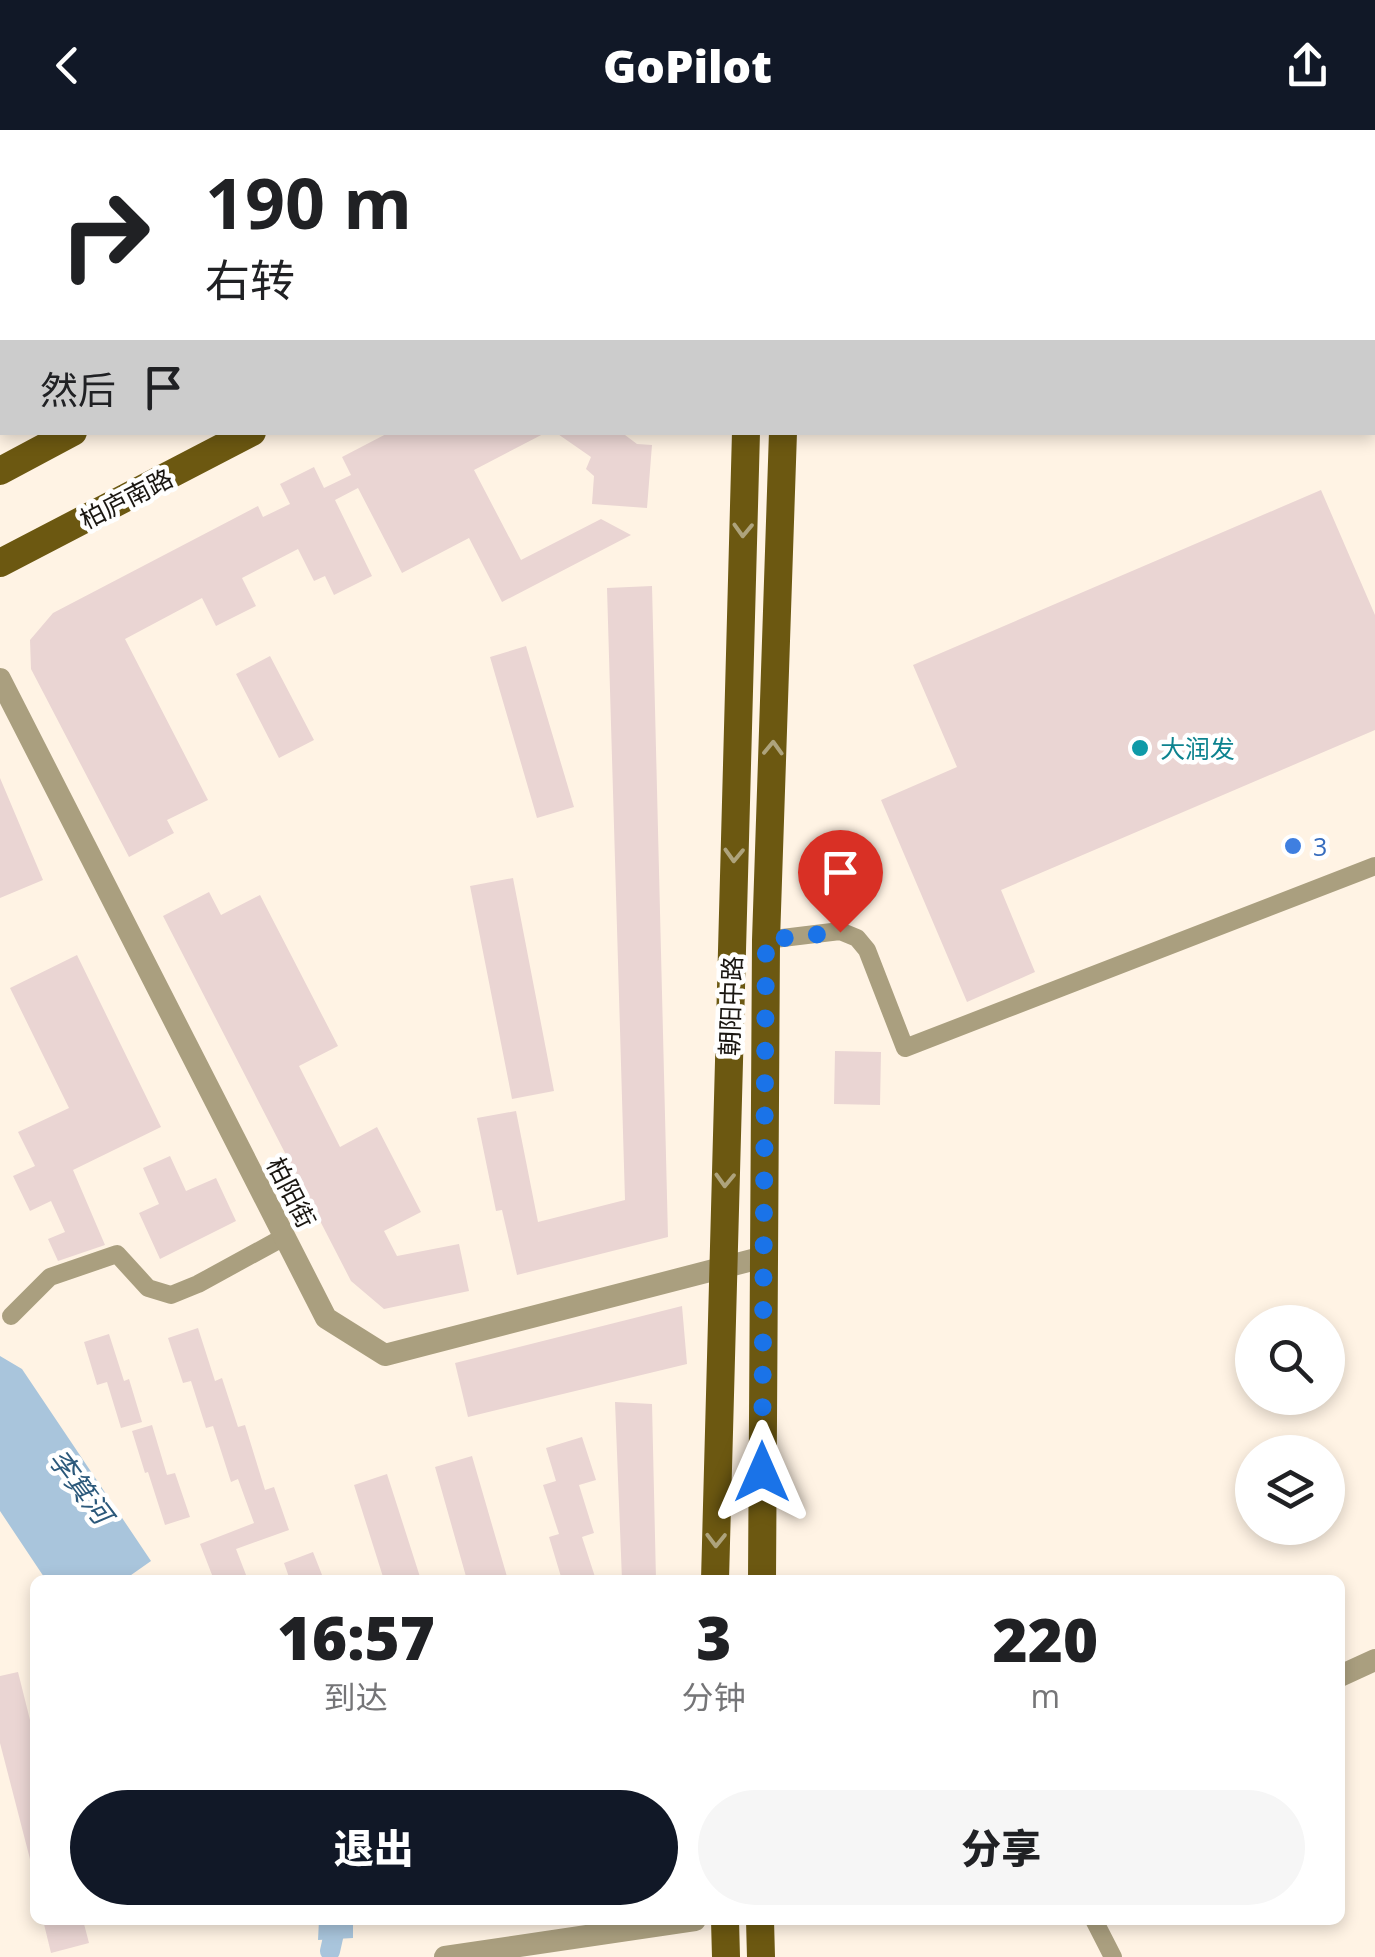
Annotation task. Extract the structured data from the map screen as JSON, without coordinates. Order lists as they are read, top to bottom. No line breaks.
{"streets":{"main road":["柏庐南路","朝阳中路"],"street":["柏阳街"]},"crossings":[["朝阳中路","柏阳街"]],"water":["李箕河"],"places":["大润发","3"],"page":{"header":"GoPilot","turn":["190 m","右转"],"then":"然后","eta":["16:57","到达","3","分钟","220","m"],"buttons":["退出","分享"]}}
